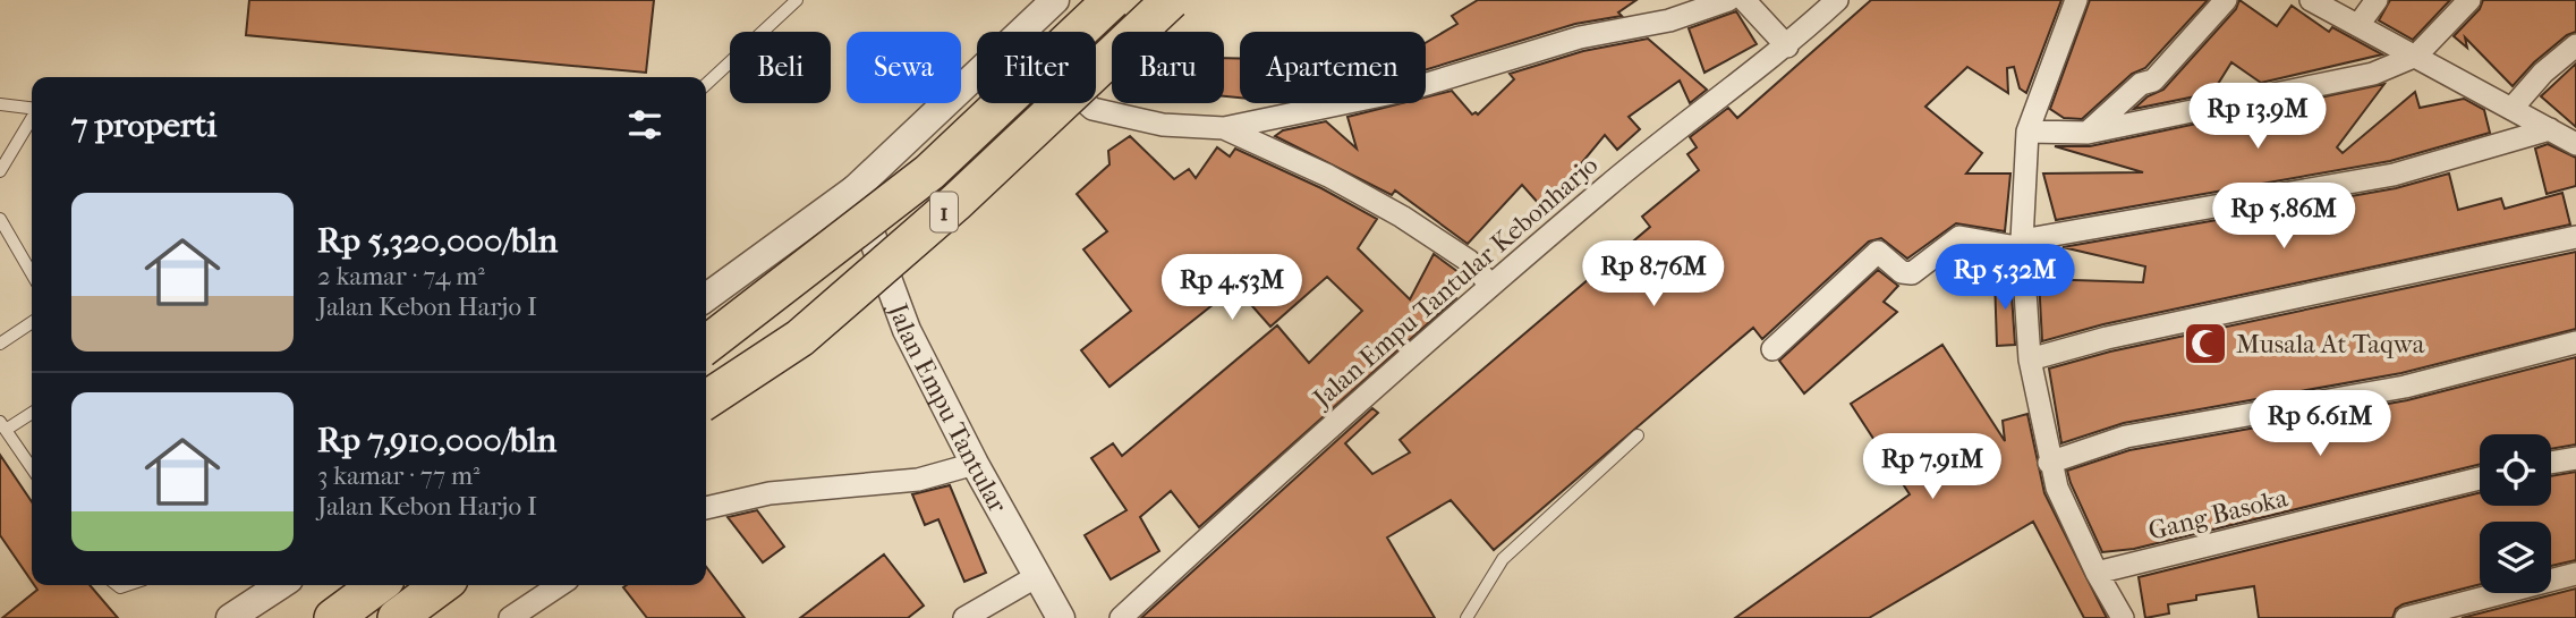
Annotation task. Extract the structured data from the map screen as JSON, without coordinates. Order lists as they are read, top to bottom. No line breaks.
{"streets":{"highway":["1"],"street":["Jalan Empu Tantular Kebonharjo","Jalan Empu Tantular","Gang Basoka"]},"places":{"mosque":["Musala At Taqwa"]},"page":{"chip":["Beli","Sewa","Filter","Baru","Apartemen"],"heading":"7 properti","price":["Rp 13.9M","Rp 5.86M","Rp 8.76M","Rp 5.32M","Rp 4.53M","Rp 6.61M","Rp 7.91M"],"list":[{"name":"Rp 5,320,000/bln","note":"2 kamar · 74 m² · Jalan Kebon Harjo I"},{"name":"Rp 7,910,000/bln","note":"3 kamar · 77 m² · Jalan Kebon Harjo I"}]}}
